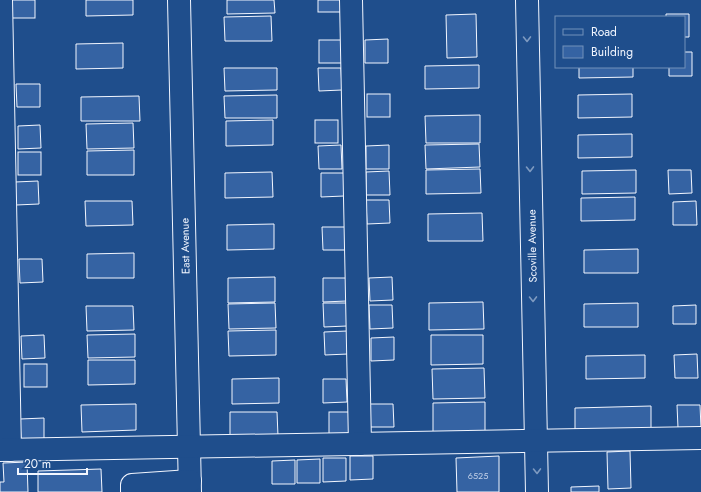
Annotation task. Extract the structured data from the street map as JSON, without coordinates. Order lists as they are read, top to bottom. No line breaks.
{"streets":{"street":["East Avenue","Scoville Avenue"]},"house_numbers":["6525"],"legend":["Road","Building"],"scale_bar":"20 m"}
